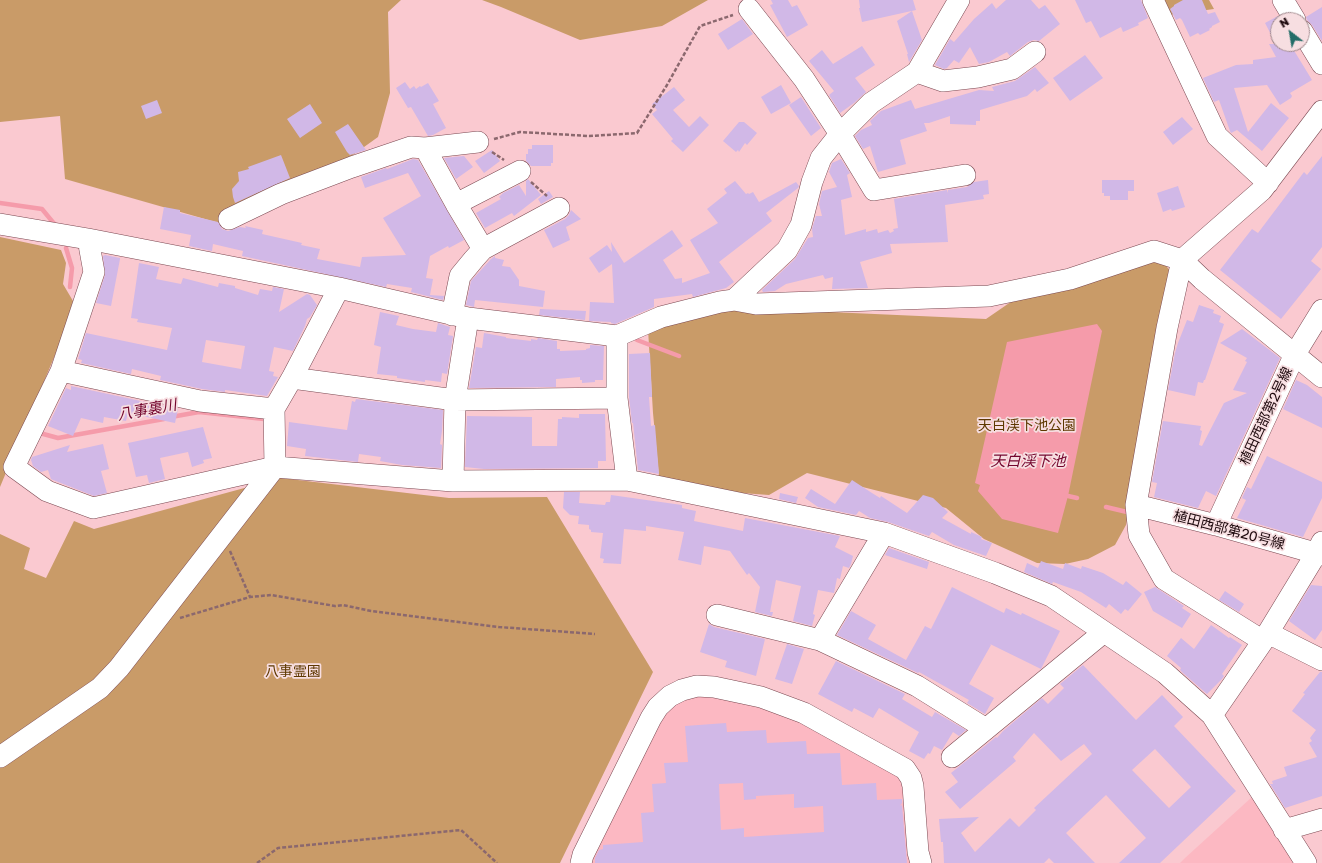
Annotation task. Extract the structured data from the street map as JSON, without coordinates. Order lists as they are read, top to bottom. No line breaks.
{"streets":{"street":["植田西部第2号線","植田西部第20号線"]},"crossings":[["植田西部第2号線","植田西部第20号線"]],"water":["八事裏川","天白渓下池"],"parks":["天白渓下池公園","八事霊園"],"north":"top left"}
